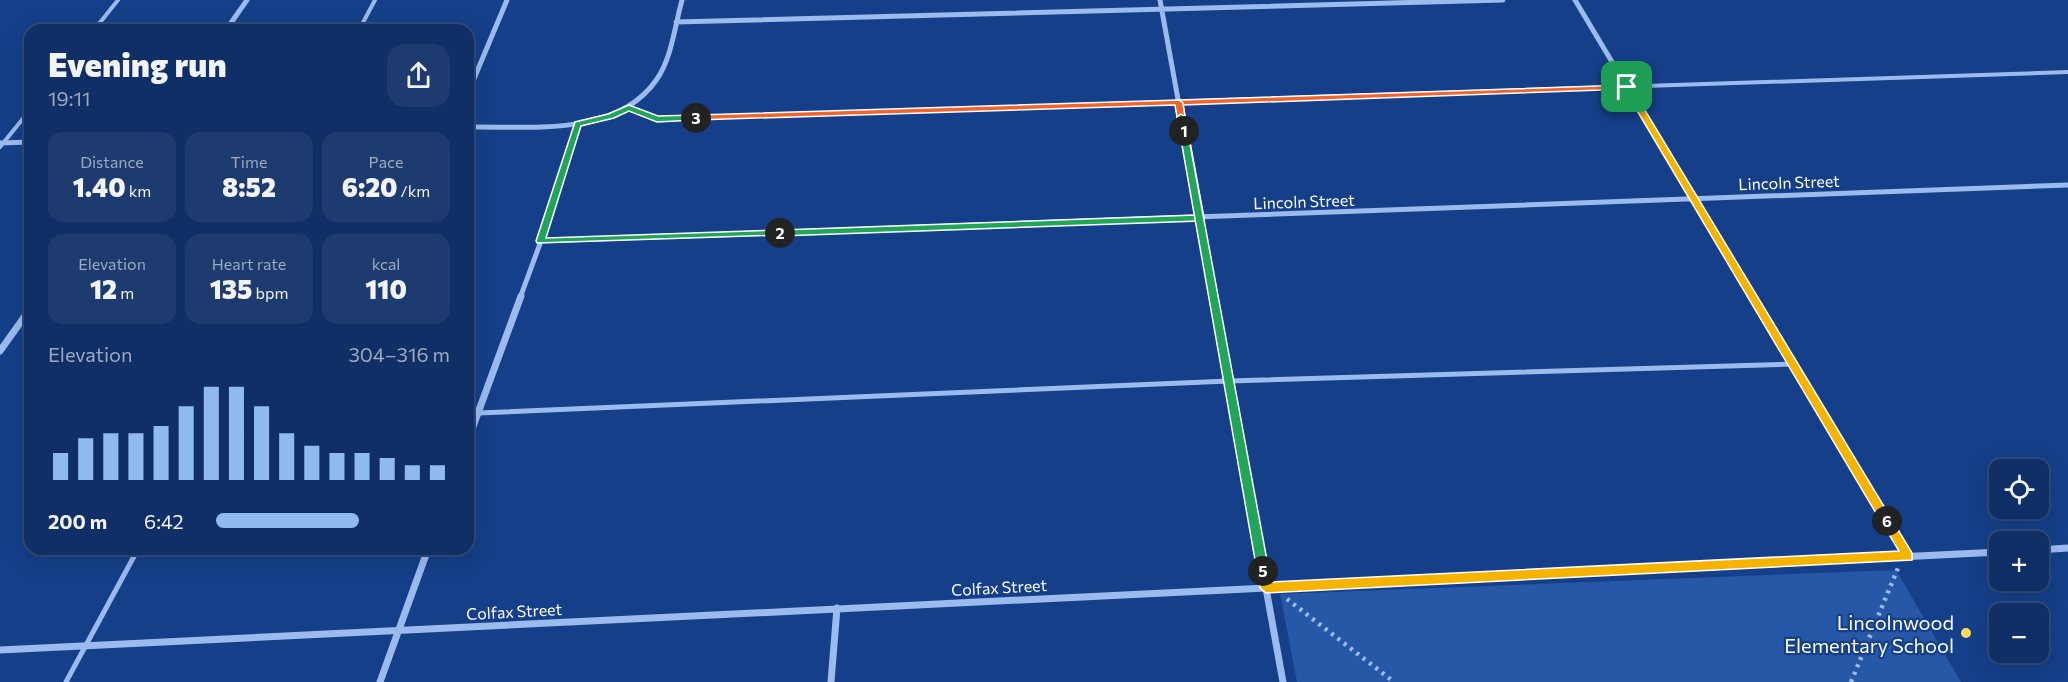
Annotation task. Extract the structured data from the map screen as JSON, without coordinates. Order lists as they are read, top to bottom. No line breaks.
{"streets":{"street":["Lincoln Street","Colfax Street"]},"places":["Lincolnwood Elementary School"],"page":{"heading":["Evening run","19:11"],"pins":["3","1","2","6","5"],"stats":[["Distance","1.40 km"],["Time","8:52"],["Pace","6:20 /km"],["Elevation","12 m"],["Heart rate","135 bpm"],["kcal","110"]],"chart":["Elevation","304–316 m"],"map_buttons":["+","−"],"list":[{"name":"200 m","note":"6:42"}]}}
